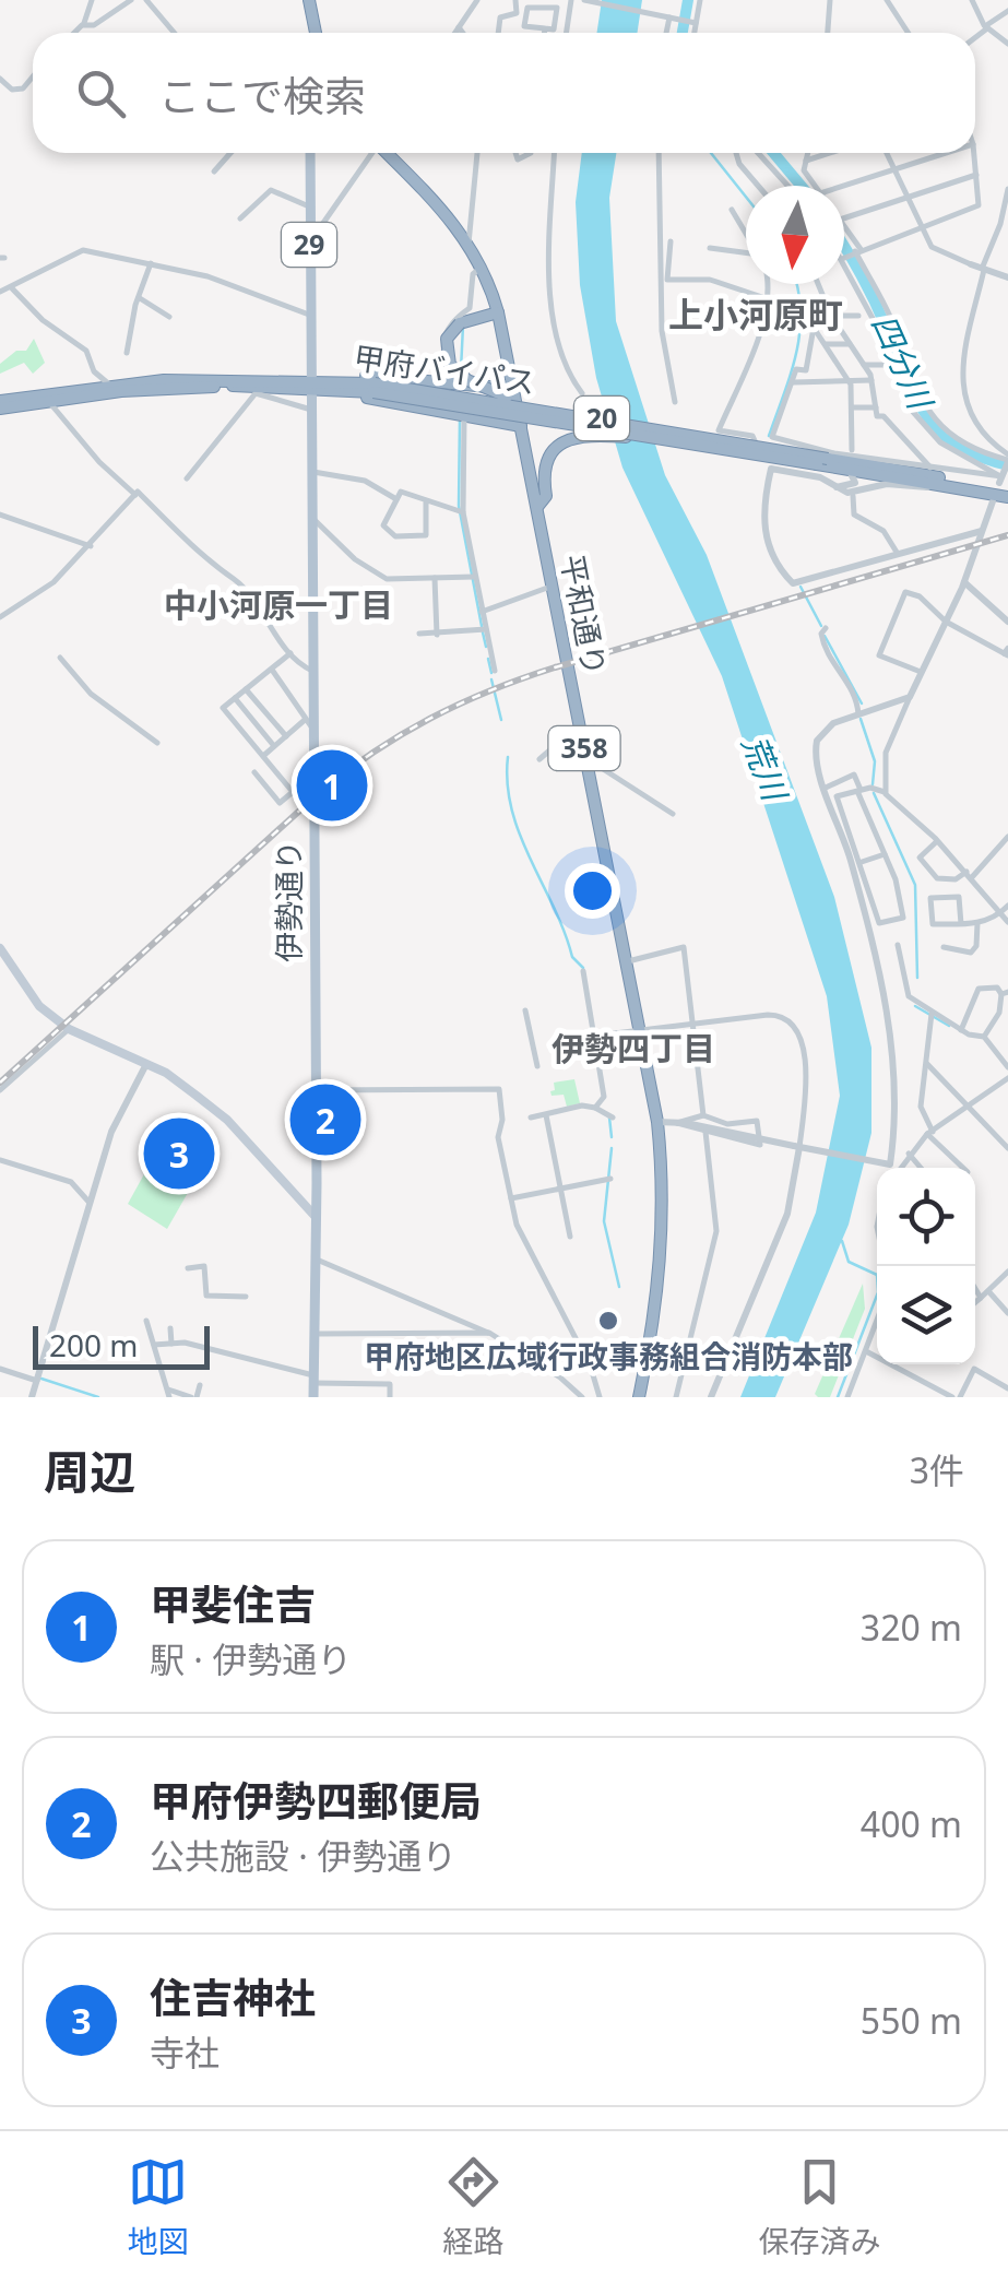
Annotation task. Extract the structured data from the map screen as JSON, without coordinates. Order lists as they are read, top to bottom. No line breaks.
{"streets":{"highway":["甲府バイパス","20","平和通り","358"],"main road":["29","伊勢通り"]},"crossings":[["甲府バイパス","伊勢通り"]],"districts":["上小河原町","中小河原一丁目","伊勢四丁目"],"water":["四分川","荒川"],"places":["甲府地区広域行政事務組合消防本部"],"scale_bar":"200 m","north":"bottom","page":{"search":"ここで検索","pins":["1","2","3"],"scale":"200 m","heading":["周辺","3件"],"list":[{"mark":"1","name":"甲斐住吉","note":"駅 · 伊勢通り","value":"320 m"},{"mark":"2","name":"甲府伊勢四郵便局","note":"公共施設 · 伊勢通り","value":"400 m"},{"mark":"3","name":"住吉神社","note":"寺社","value":"550 m"}],"nav":["地図","経路","保存済み"]}}
